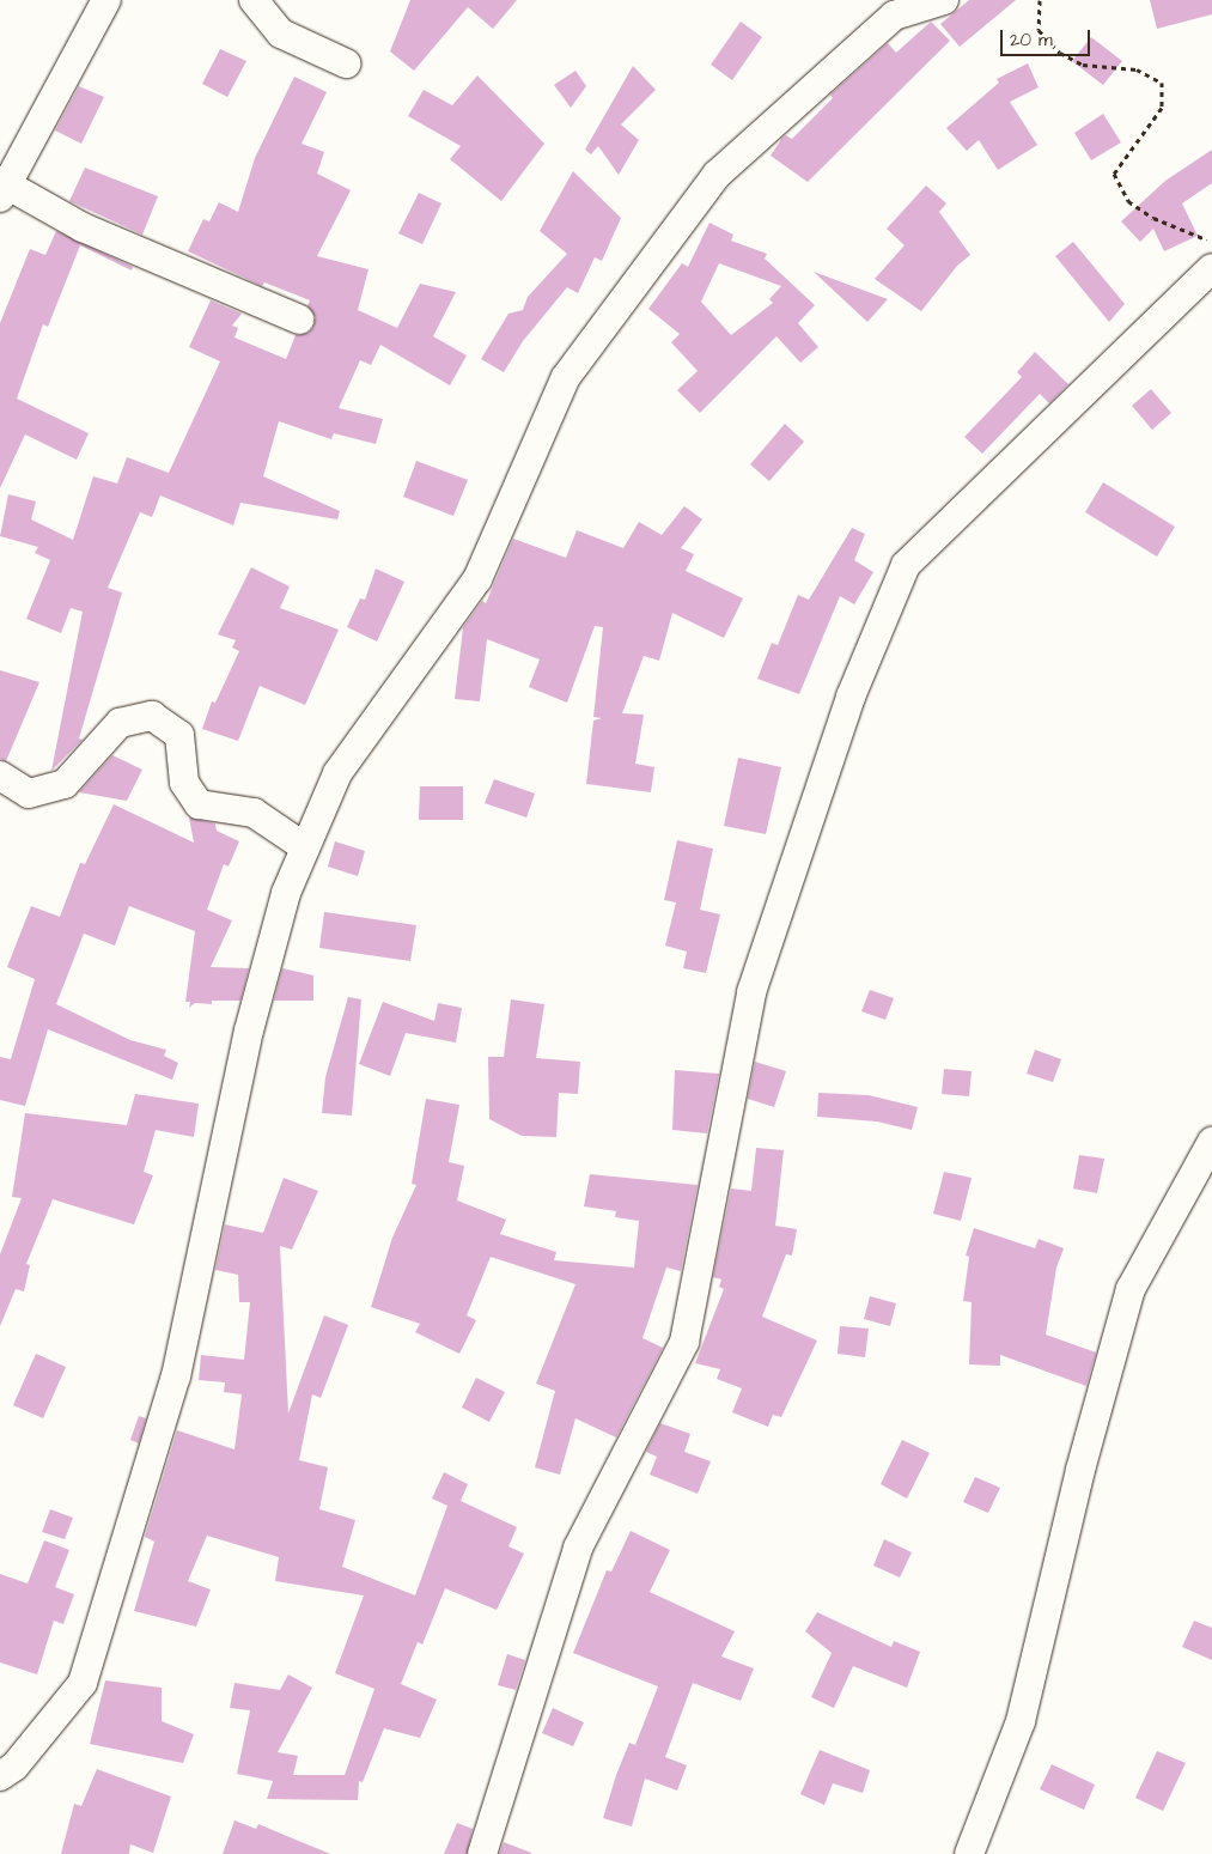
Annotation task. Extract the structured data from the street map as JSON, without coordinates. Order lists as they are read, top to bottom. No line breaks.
{"scale_bar":"20 m"}
